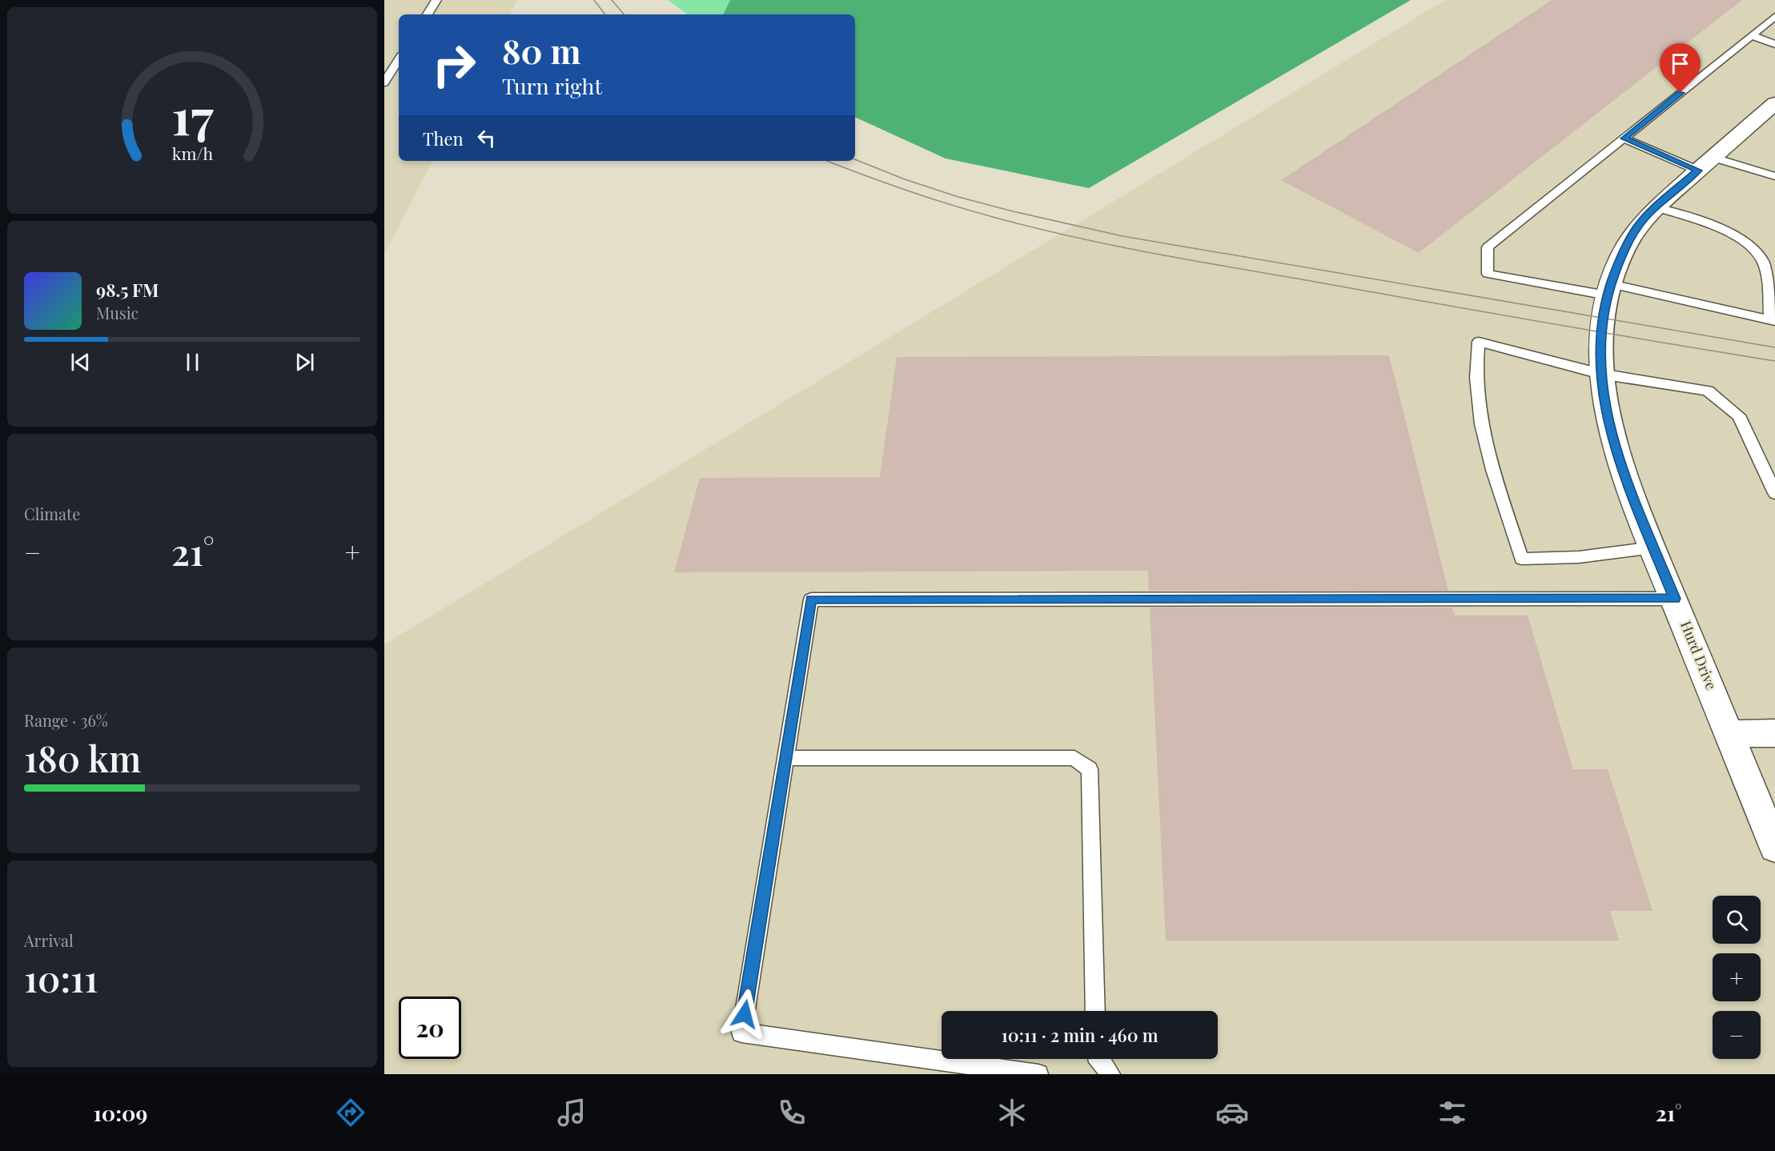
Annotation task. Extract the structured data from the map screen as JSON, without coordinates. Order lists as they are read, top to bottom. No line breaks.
{"streets":{"street":["Hurd Drive"]},"page":{"turn":["80 m","Turn right"],"then":"Then","song":["98.5 FM","Music"],"tile":["Climate",["Range · 36%","180 km"],["Arrival","10:11"]],"heat":["−","21°","+"],"map_buttons":["+","−"],"limit":"20","trip":"10:11 · 2 min · 460 m","tabs":["10:09","21°"],"gauge":["17","km/h"]}}
